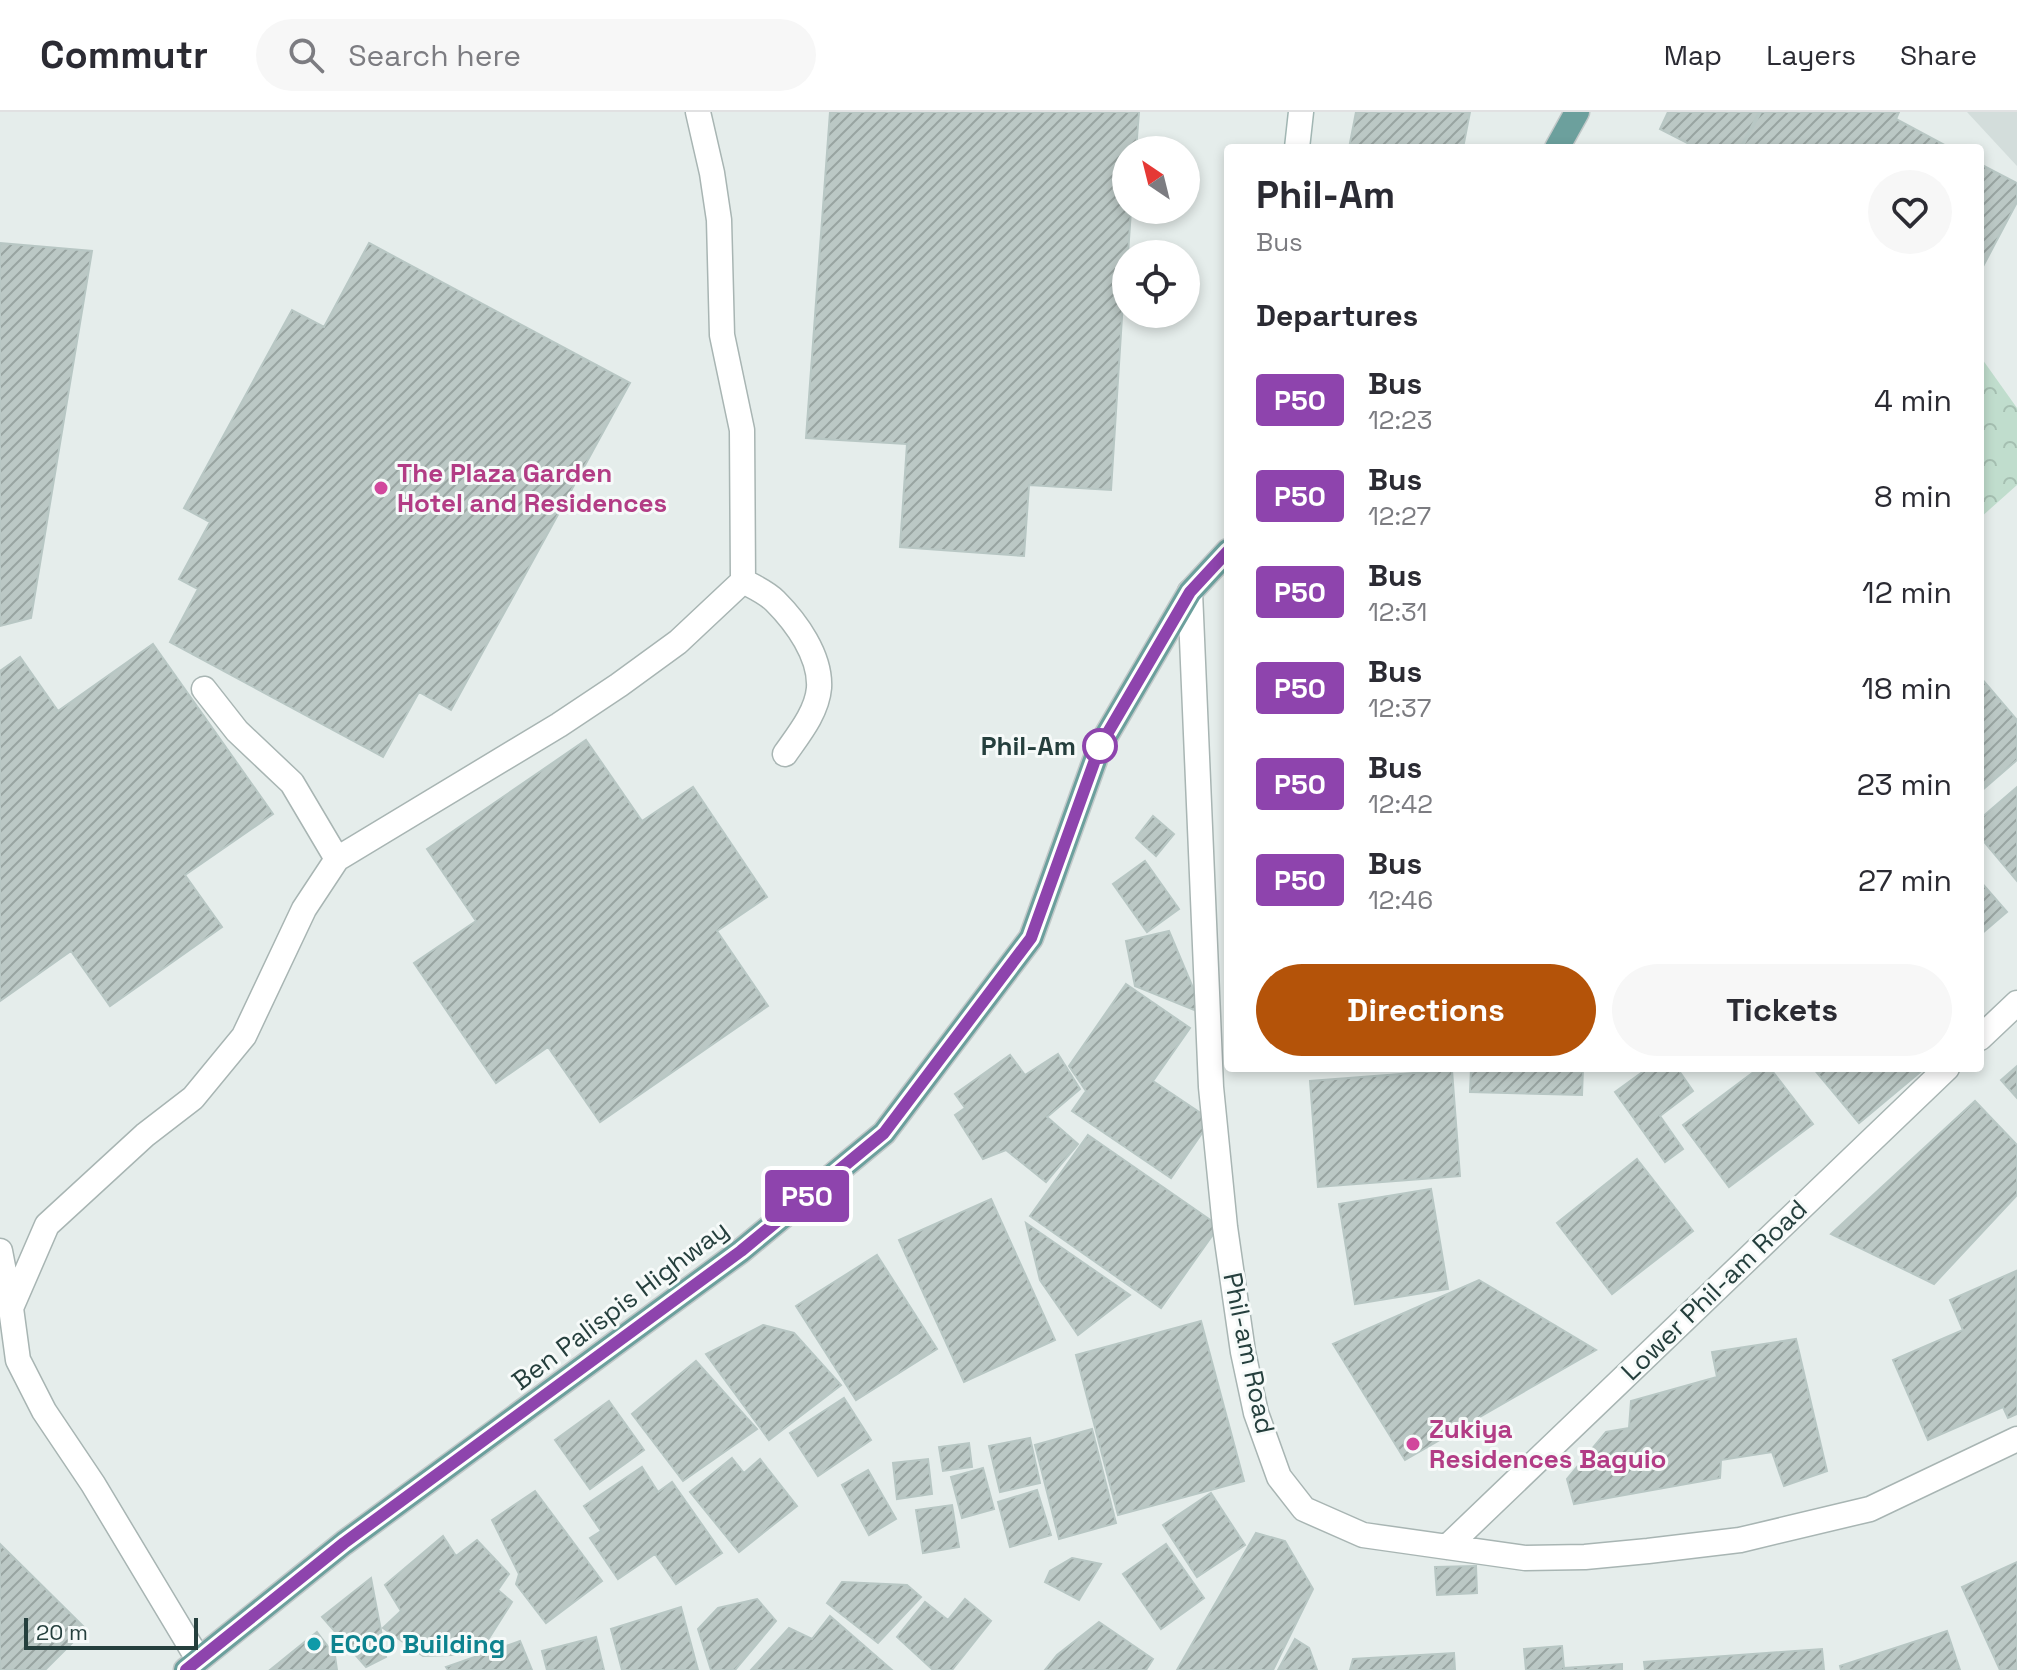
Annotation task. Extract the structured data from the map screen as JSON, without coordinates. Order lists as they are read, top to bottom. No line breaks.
{"streets":{"main road":["Ben Palispis Highway"],"street":["Lower Phil-am Road","Phil-am Road"]},"crossings":[["Lower Phil-am Road","Phil-am Road"],["Ben Palispis Highway","Phil-am Road"]],"places":["The Plaza Garden Hotel and Residences","Phil-Am","Zukiya Residences Baguio","ECCO Building"],"lines":["bus line P50"],"scale_bar":"20 m","north":"top left","page":{"header":"Commutr","search":"Search here","nav":["Map","Layers","Share"],"on_map":"P50","heading":[["Phil-Am","Bus"],"Departures"],"list":[{"mark":"P50","name":"Bus","note":"12:23","value":"4 min"},{"mark":"P50","name":"Bus","note":"12:27","value":"8 min"},{"mark":"P50","name":"Bus","note":"12:31","value":"12 min"},{"mark":"P50","name":"Bus","note":"12:37","value":"18 min"},{"mark":"P50","name":"Bus","note":"12:42","value":"23 min"},{"mark":"P50","name":"Bus","note":"12:46","value":"27 min"}],"buttons":["Directions","Tickets"],"scale":"20 m"}}
